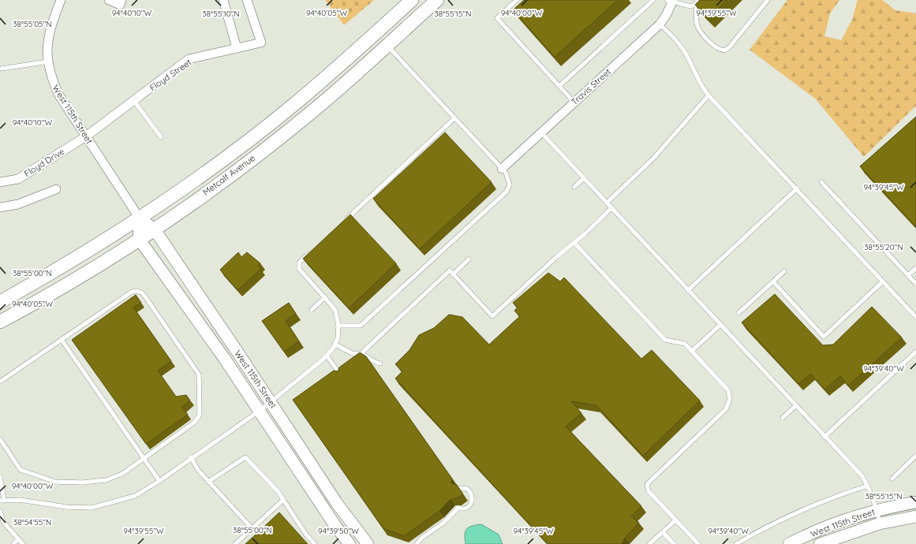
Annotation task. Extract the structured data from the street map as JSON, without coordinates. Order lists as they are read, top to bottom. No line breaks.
{"streets":{"main road":["Metcalf Avenue"],"street":["Floyd Street","Travis Street","West 115th Street","Floyd Drive"]},"crossings":[["Floyd Street","West 115th Street"],["Floyd Street","Floyd Drive"],["West 115th Street","Floyd Drive"],["West 115th Street","Metcalf Avenue"]],"coordinates":["94°40'10\"W","94°40'05\"W","94°40'00\"W","94°39'55\"W","38°55'15\"N","38°55'10\"N","38°55'05\"N","94°39'45\"W","38°55'20\"N","38°55'00\"N","94°39'40\"W","38°54'55\"N","94°39'50\"W"]}
